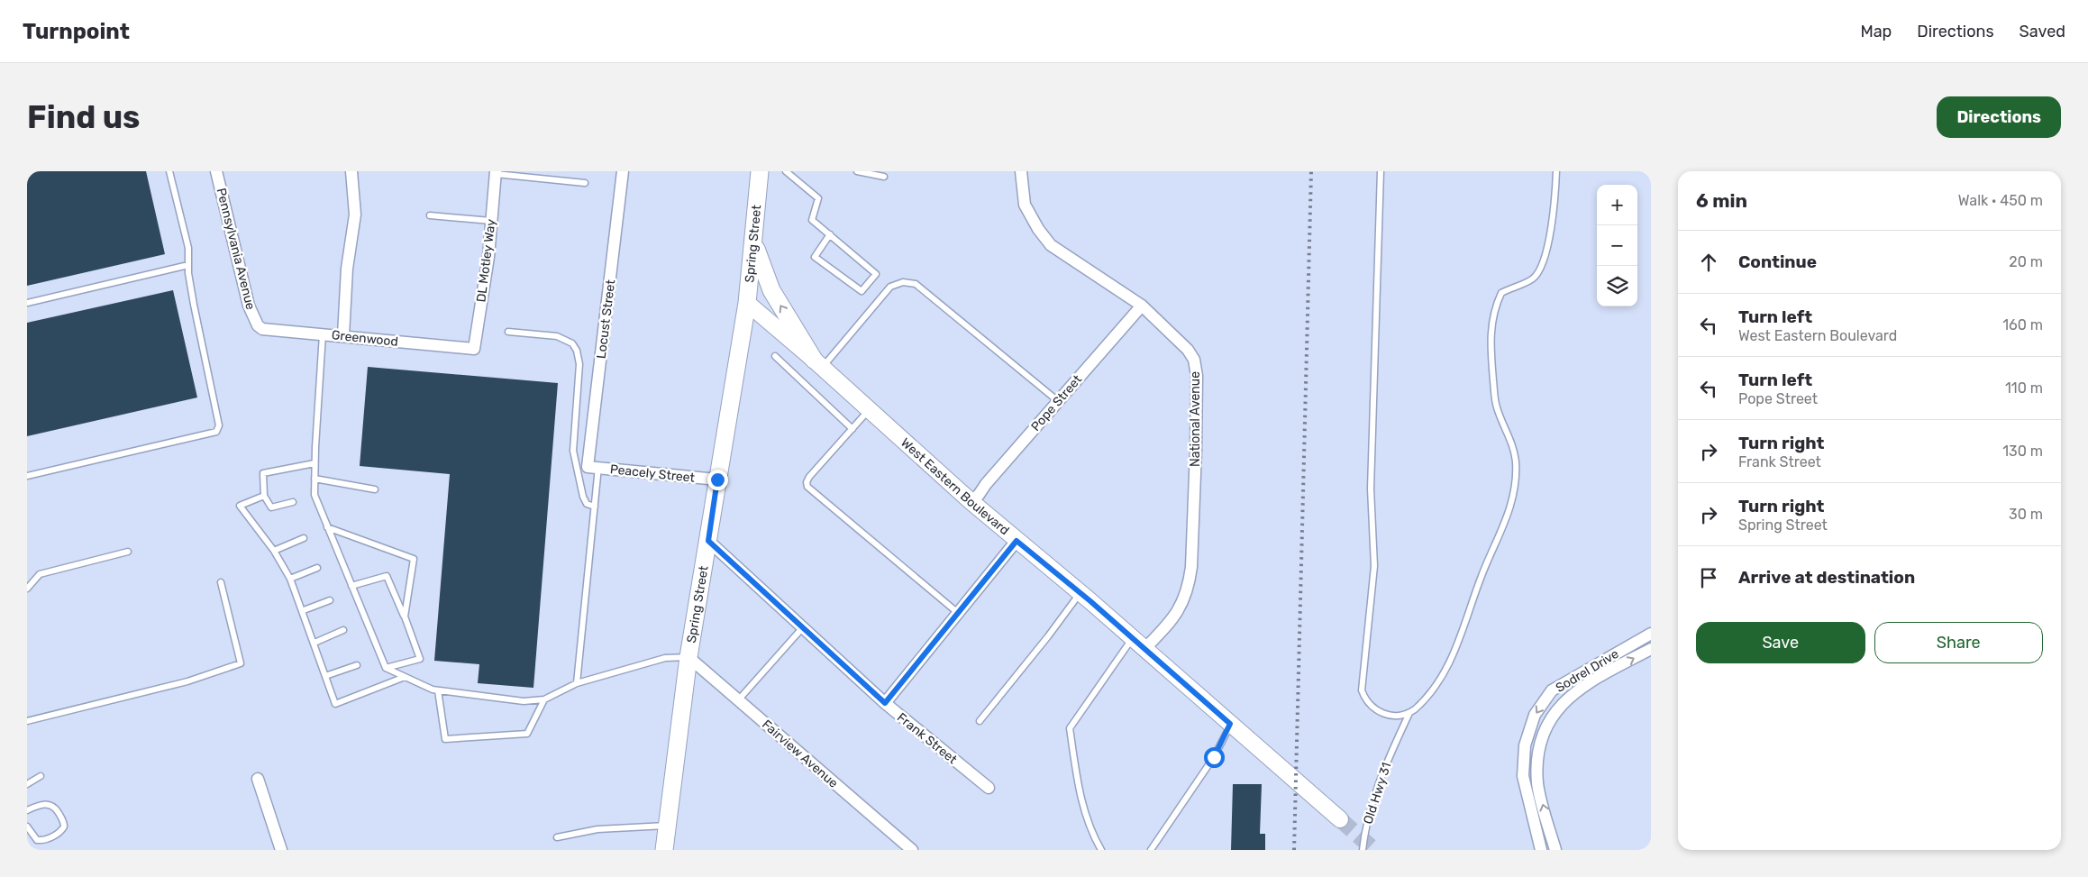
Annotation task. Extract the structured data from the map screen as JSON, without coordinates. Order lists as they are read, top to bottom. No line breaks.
{"streets":{"main road":["Spring Street","West Eastern Boulevard"],"street":["Pennsylvania Avenue","DL Motley Way","Locust Street","Greenwood","Pope Street","National Avenue","Peacely Street","Sodrel Drive","Frank Street","Fairview Avenue"],"lane":["Old Hwy 31"]},"crossings":[["Spring Street","Peacely Street"],["Spring Street","West Eastern Boulevard"],["Spring Street","Frank Street"],["Spring Street","Fairview Avenue"],["Pennsylvania Avenue","Greenwood"],["DL Motley Way","Greenwood"],["Locust Street","Peacely Street"],["Pope Street","National Avenue"],["Pope Street","West Eastern Boulevard"],["National Avenue","West Eastern Boulevard"]],"page":{"header":"Turnpoint","nav":["Map","Directions","Saved"],"buttons":["Directions",["Save","Share"]],"title":"Find us","heading":["6 min","Walk · 450 m"],"map_buttons":["+","−"],"list":[["Continue","20 m"],["Turn left","West Eastern Boulevard","160 m"],["Turn left","Pope Street","110 m"],["Turn right","Frank Street","130 m"],["Turn right","Spring Street","30 m"],"Arrive at destination"]}}
